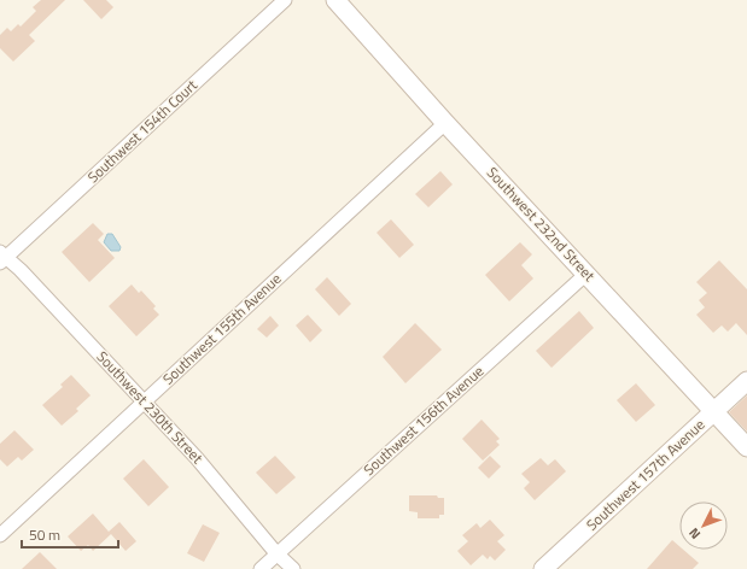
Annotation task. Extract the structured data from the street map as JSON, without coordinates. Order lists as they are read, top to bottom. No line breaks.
{"streets":{"street":["Southwest 154th Court","Southwest 232nd Street","Southwest 155th Avenue","Southwest 230th Street","Southwest 156th Avenue","Southwest 157th Avenue"]},"crossings":[["Southwest 154th Court","Southwest 230th Street"],["Southwest 232nd Street","Southwest 155th Avenue"],["Southwest 232nd Street","Southwest 156th Avenue"],["Southwest 232nd Street","Southwest 157th Avenue"],["Southwest 155th Avenue","Southwest 230th Street"],["Southwest 230th Street","Southwest 156th Avenue"]],"scale_bar":"50 m","north":"bottom left"}
